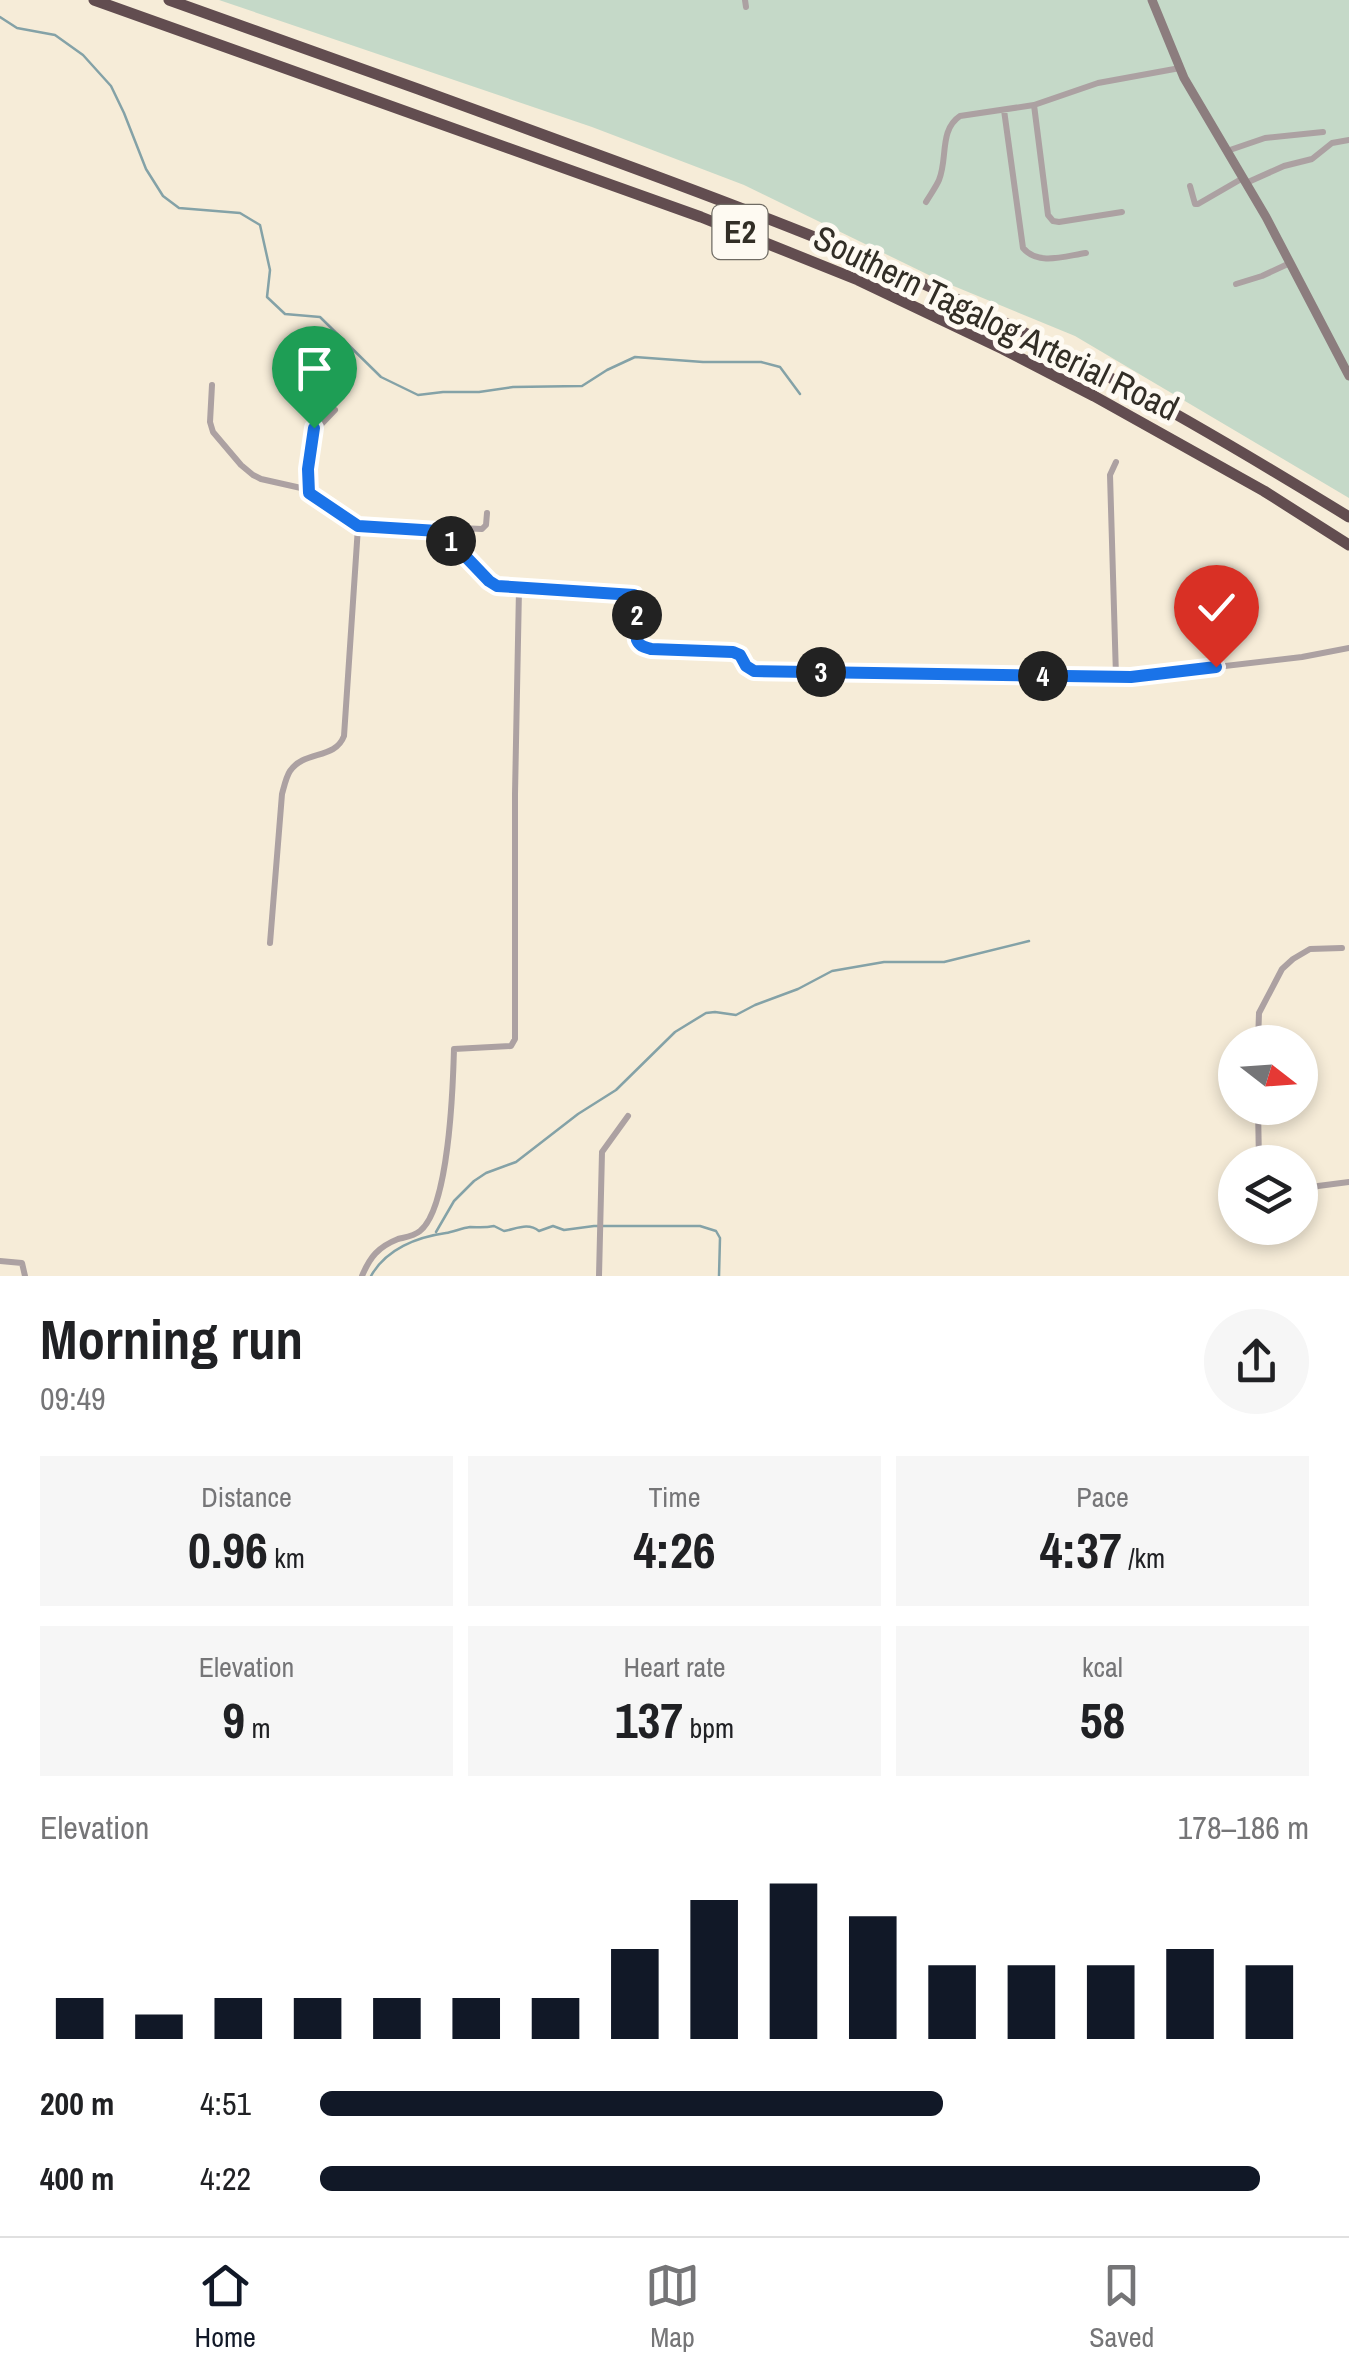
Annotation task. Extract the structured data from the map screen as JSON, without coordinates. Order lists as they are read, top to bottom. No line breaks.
{"streets":{"highway":["E2","Southern Tagalog Arterial Road"]},"north":"right","page":{"pins":["1","2","3","4"],"heading":["Morning run","09:49"],"stats":[["Distance","0.96 km"],["Time","4:26"],["Pace","4:37 /km"],["Elevation","9 m"],["Heart rate","137 bpm"],["kcal","58"]],"chart":["Elevation","178–186 m"],"list":[{"name":"200 m","note":"4:51"},{"name":"400 m","note":"4:22"}],"tabs":["Home","Map","Saved"]}}
